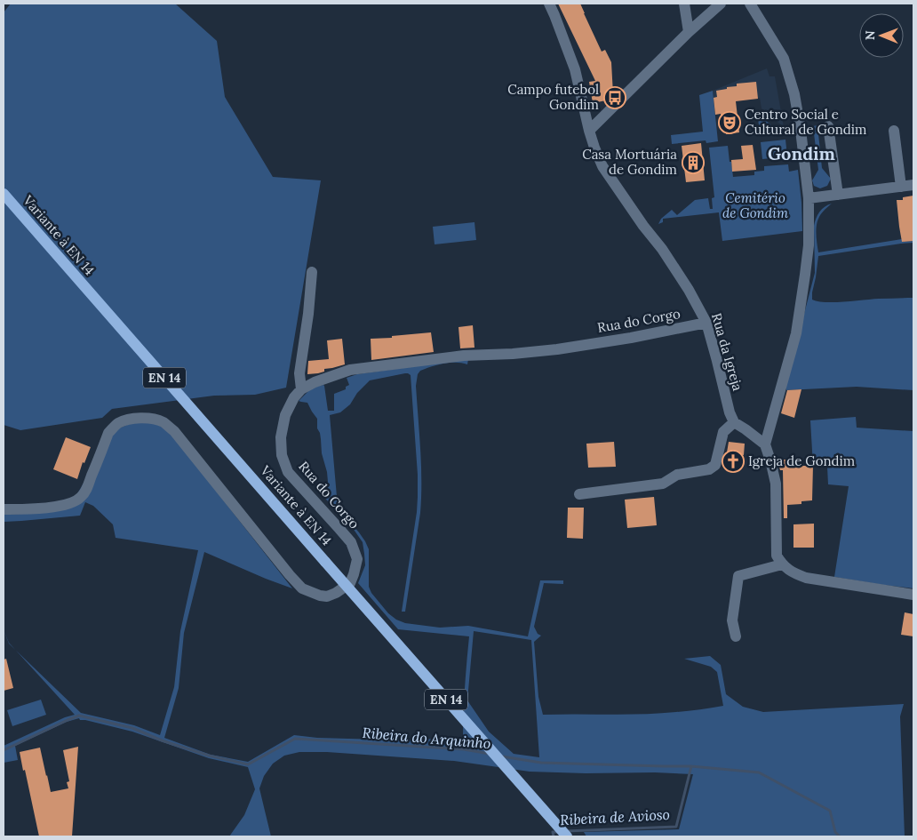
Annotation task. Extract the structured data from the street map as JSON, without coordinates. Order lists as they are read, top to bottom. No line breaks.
{"streets":{"main road":["Variante à EN 14","EN 14"],"street":["Rua do Corgo","Rua da Igreja"]},"crossings":[["Rua do Corgo","Rua da Igreja"]],"districts":["Gondim"],"water":["Ribeira do Arquinho","Ribeira de Avioso"],"parks":["Cemitério de Gondim"],"places":{"bus stop":["Campo futebol Gondim"],"theatre":["Centro Social e Cultural de Gondim"],"building":["Casa Mortuária de Gondim"],"church":["Igreja de Gondim"]},"north":"left"}
